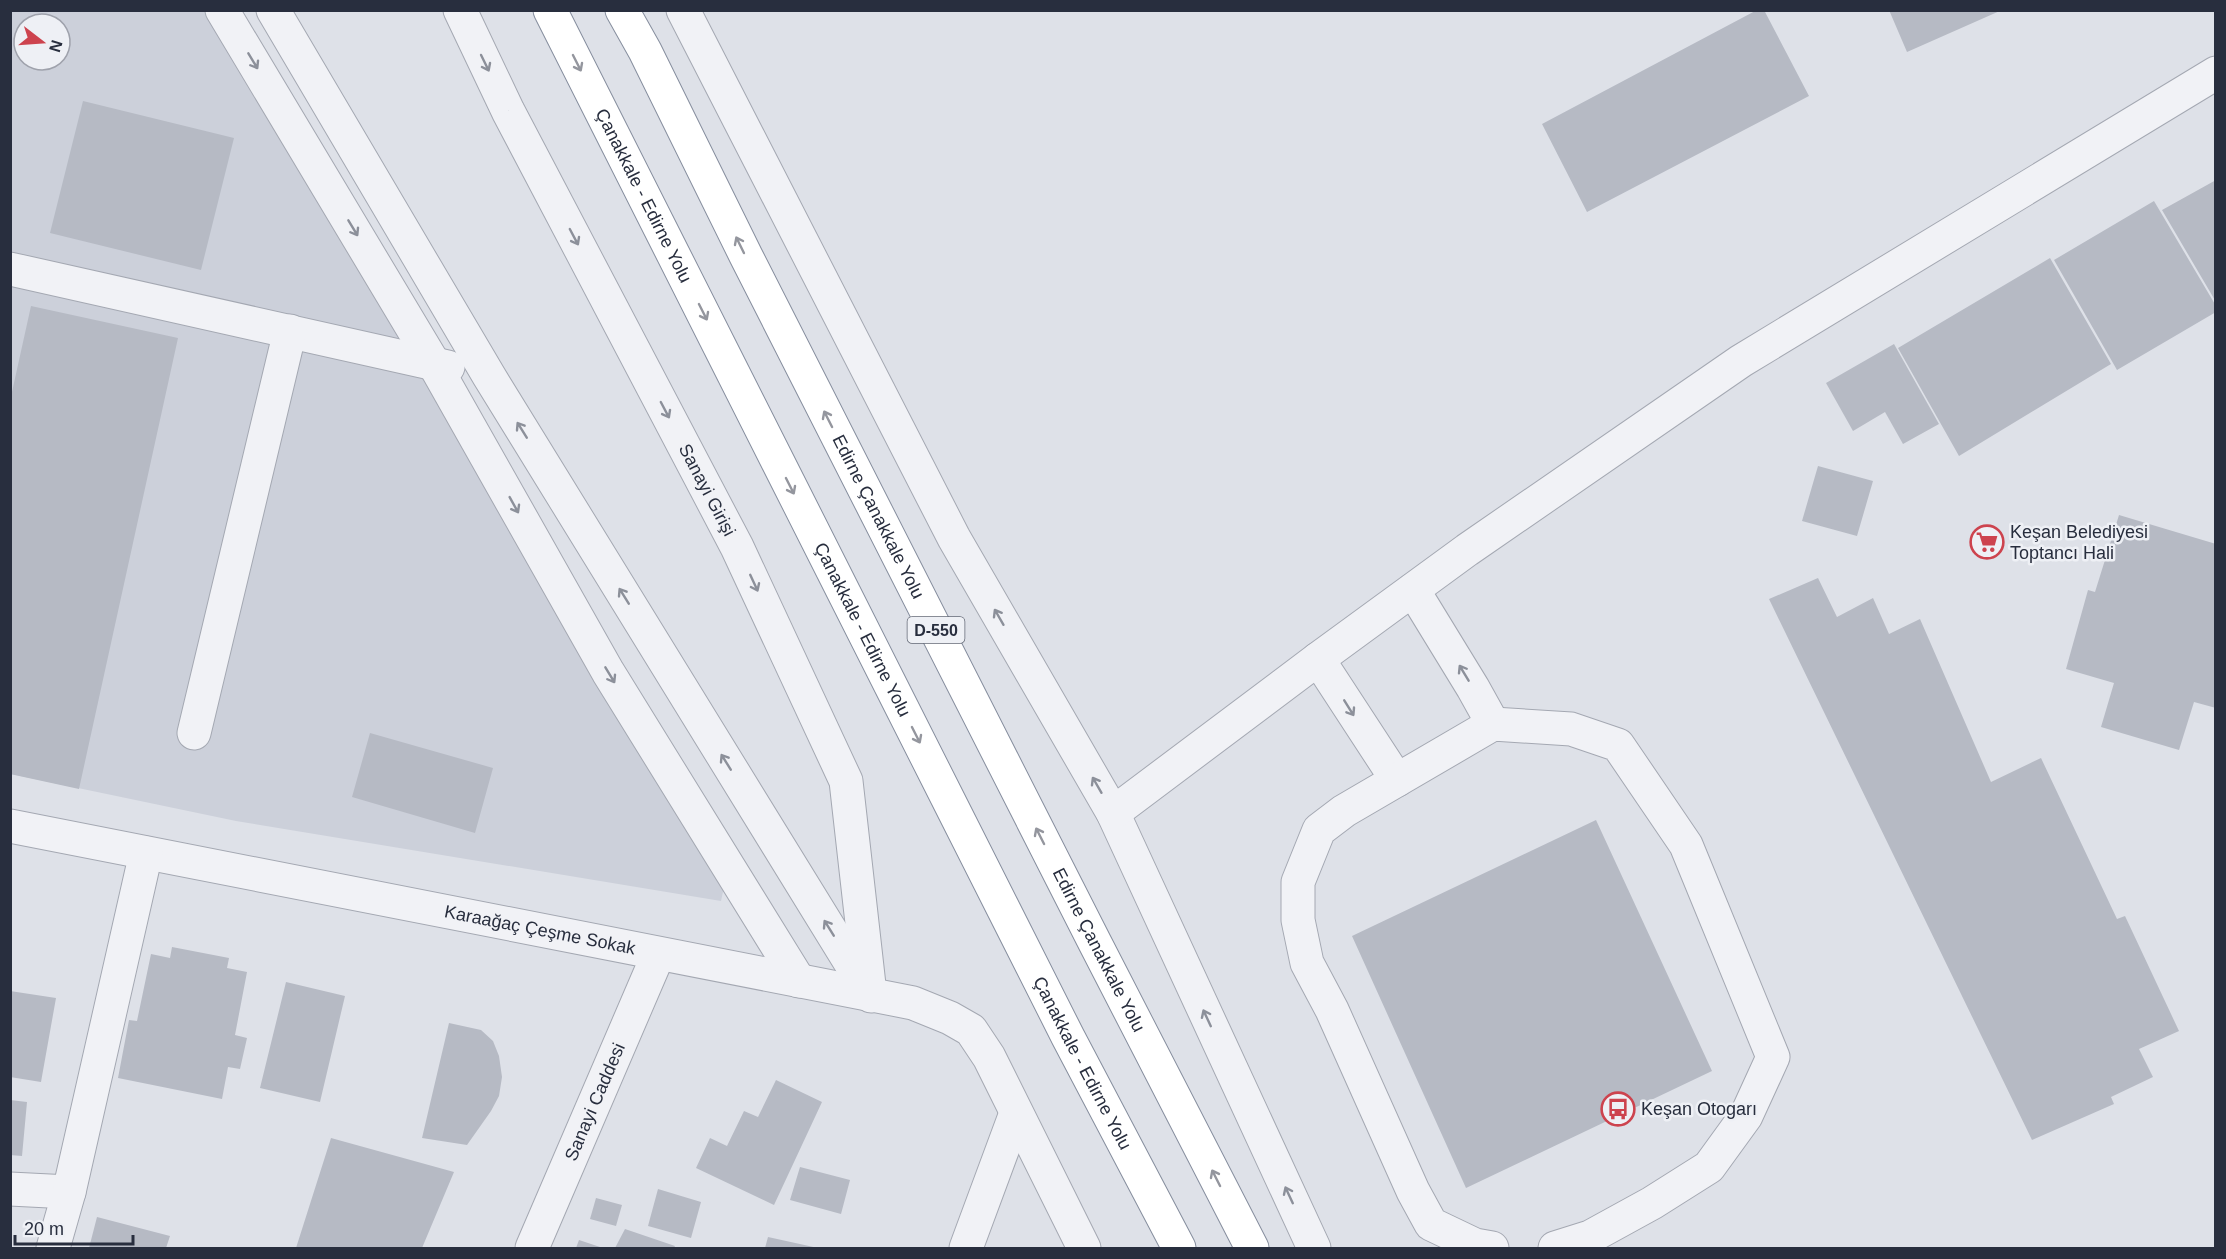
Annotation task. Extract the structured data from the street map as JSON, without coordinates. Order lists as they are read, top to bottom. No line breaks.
{"streets":{"highway":["Çanakkale - Edirne Yolu","Edirne Çanakkale Yolu","D-550"],"street":["Sanayi Girişi","Karaağaç Çeşme Sokak","Sanayi Caddesi"]},"crossings":[["Sanayi Girişi","Karaağaç Çeşme Sokak"],["Karaağaç Çeşme Sokak","Sanayi Caddesi"]],"one_way":["Çanakkale - Edirne Yolu","Edirne Çanakkale Yolu"],"places":{"supermarket":["Keşan Belediyesi Toptancı Hali"],"bus stop":["Keşan Otogarı"]},"scale_bar":"20 m","north":"right"}
